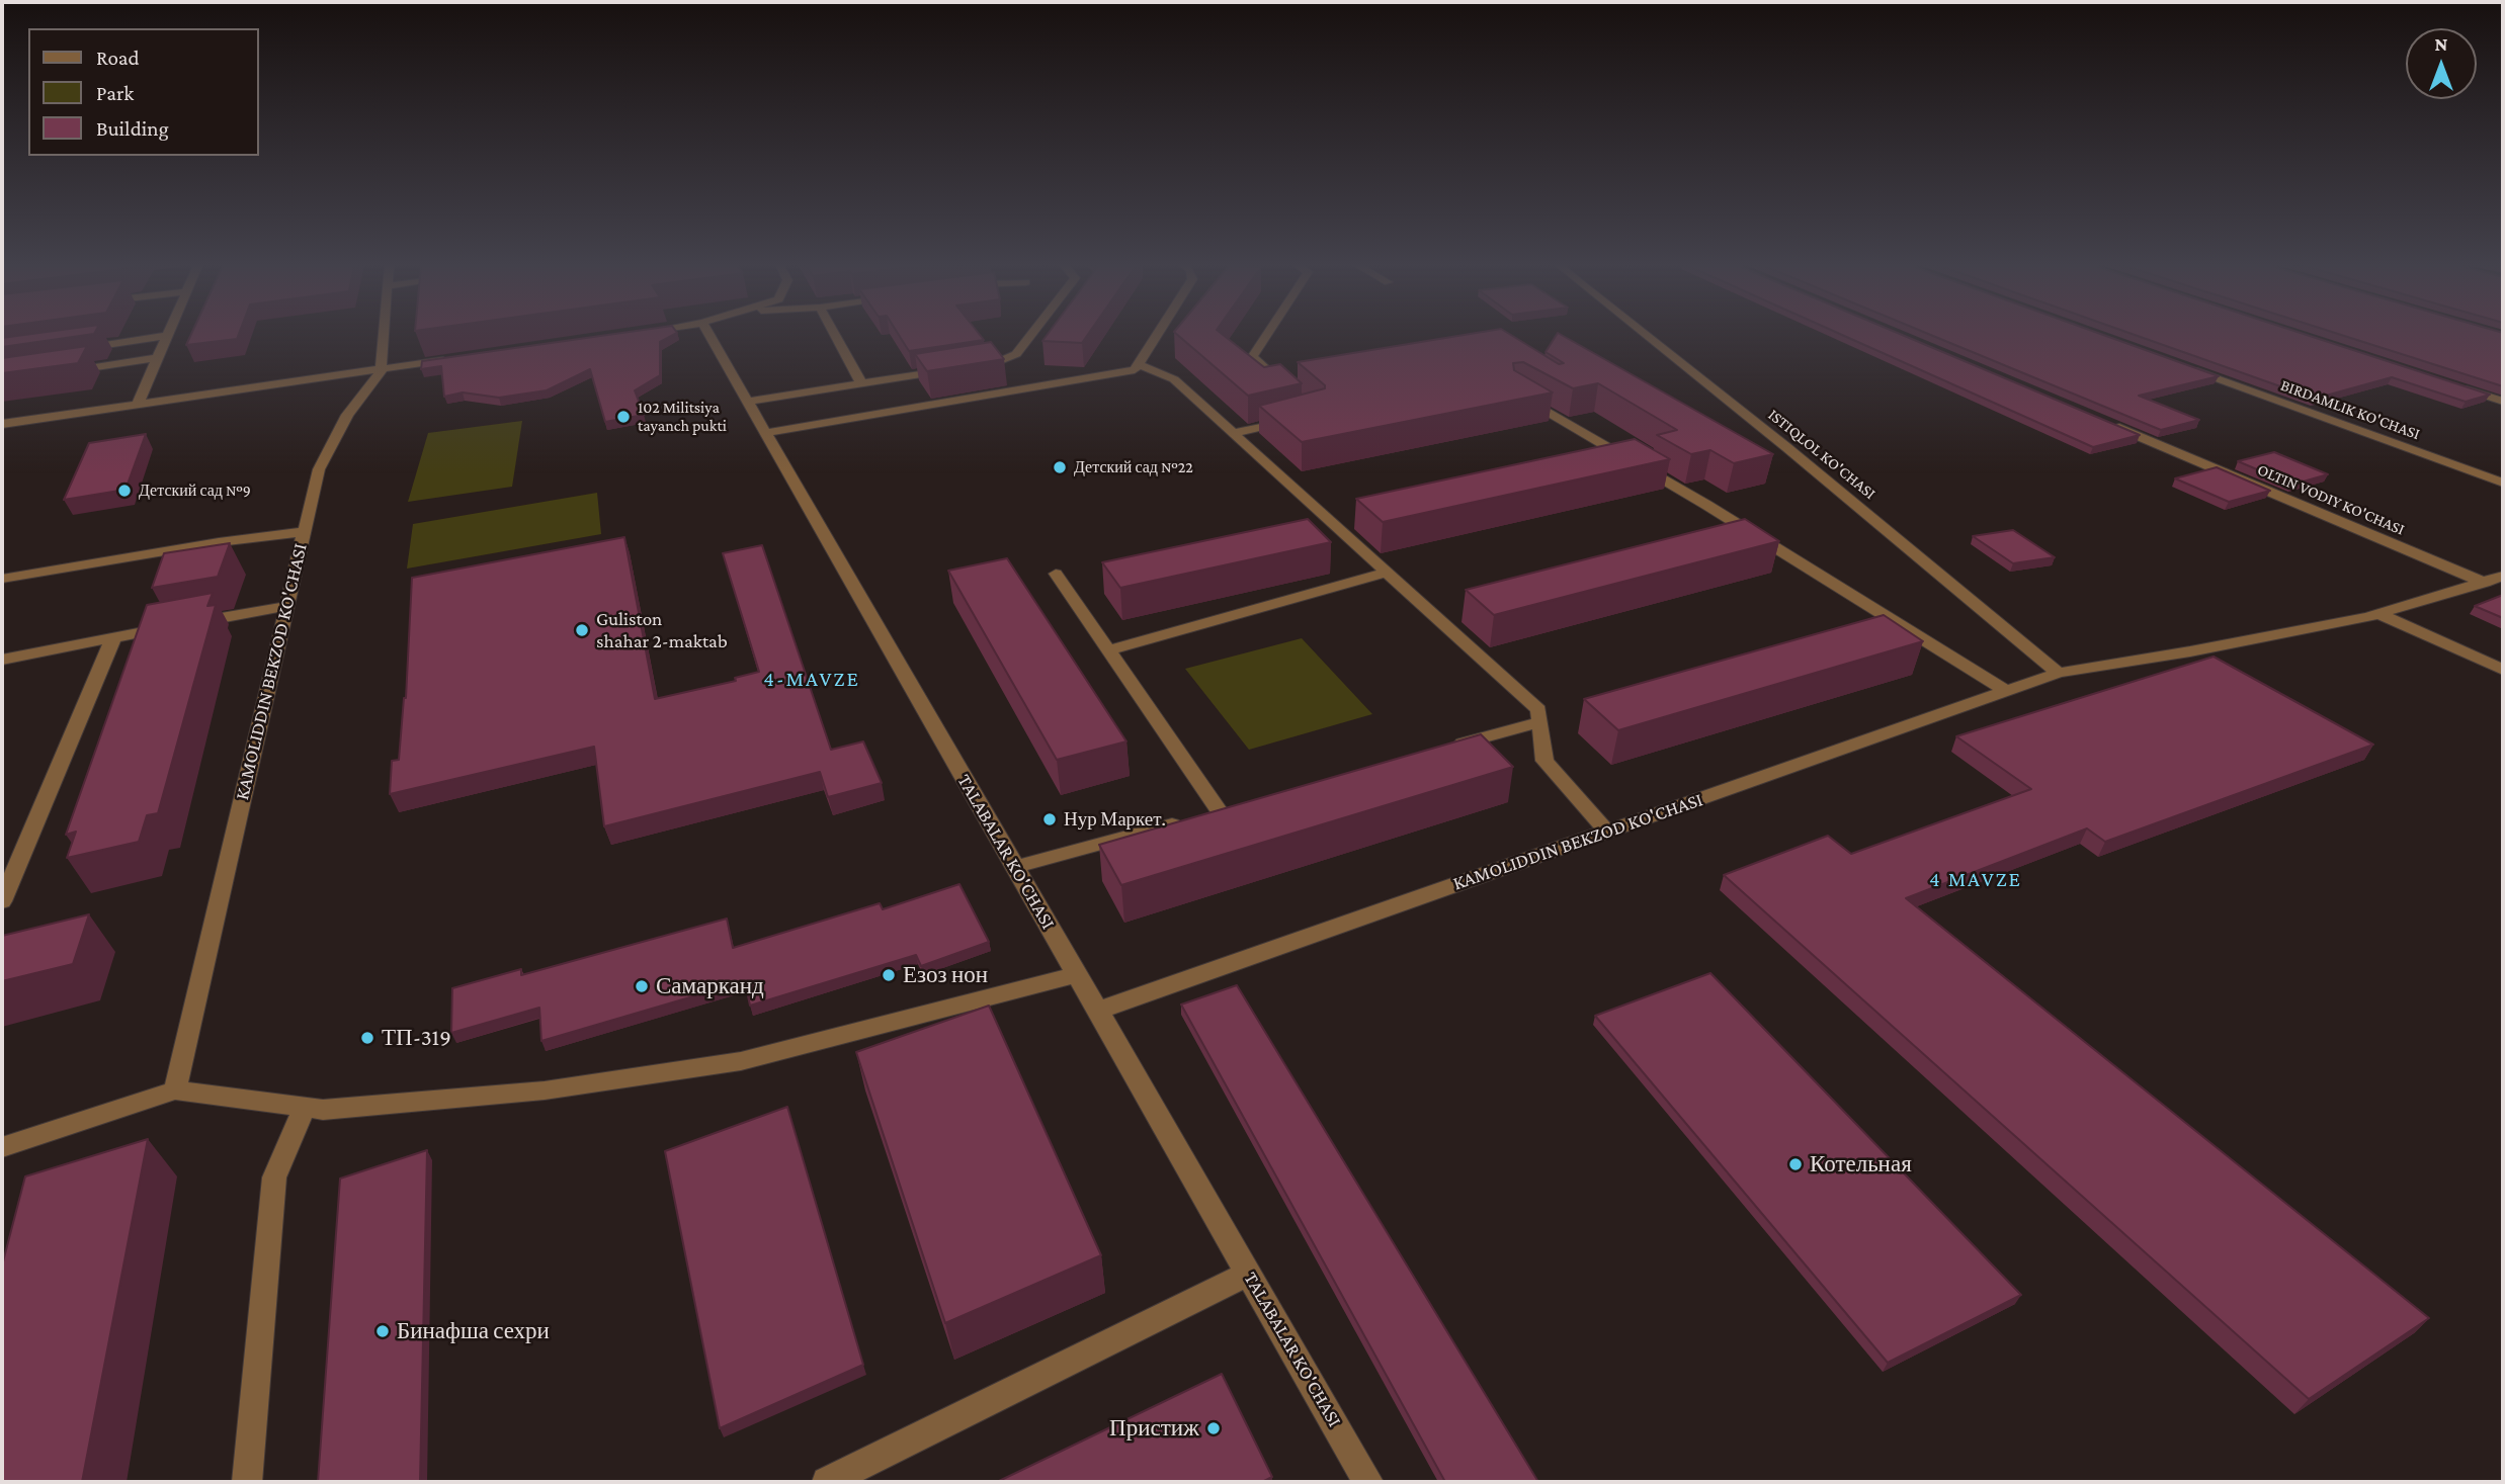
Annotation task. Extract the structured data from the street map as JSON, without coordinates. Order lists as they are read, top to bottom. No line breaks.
{"streets":{"street":["BIRDAMLIK KO'CHASI","ISTIQLOL KO'CHASI","OLTIN VODIY KO'CHASI","KAMOLIDDIN BEKZOD KO'CHASI","TALABALAR KO'CHASI"]},"crossings":[["ISTIQLOL KO'CHASI","KAMOLIDDIN BEKZOD KO'CHASI"],["OLTIN VODIY KO'CHASI","KAMOLIDDIN BEKZOD KO'CHASI"],["KAMOLIDDIN BEKZOD KO'CHASI","TALABALAR KO'CHASI"]],"districts":["4-MAVZE","4 MAVZE"],"places":["102 Militsiya tayanch pukti","Детский сад №22","Детский сад №9","Guliston shahar 2-maktab","Нур Маркет.","Езоз нон","Самарканд","ТП-319","Котельная","Бинафша сехри","Пристиж"],"legend":["Road","Park","Building"],"north":"top"}
